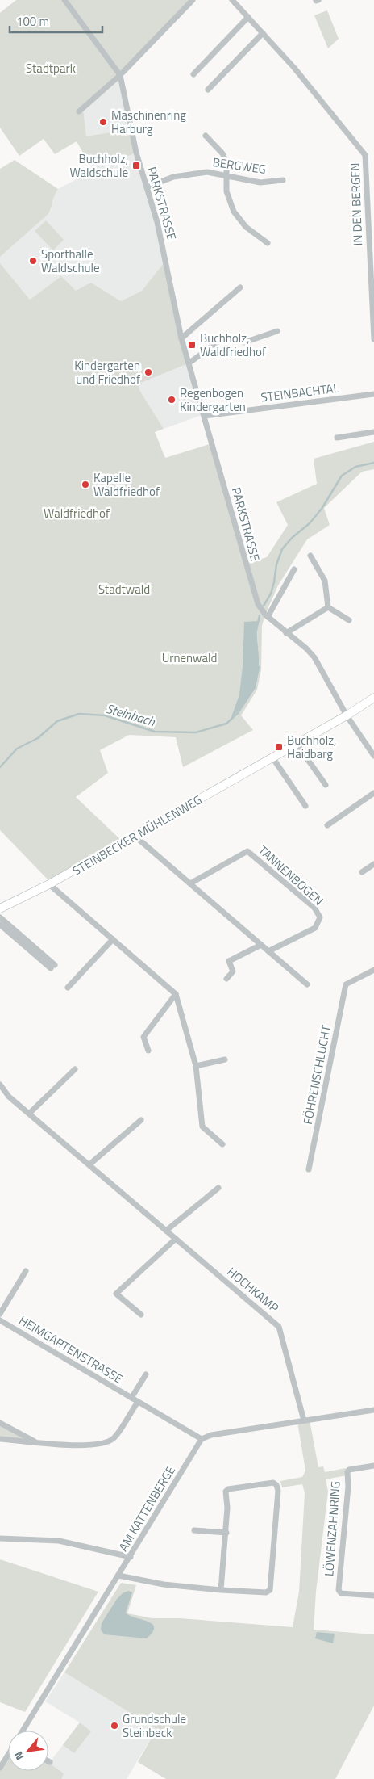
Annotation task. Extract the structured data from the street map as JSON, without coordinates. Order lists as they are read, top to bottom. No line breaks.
{"streets":{"street":["BERGWEG","PARKSTRASSE","IN DEN BERGEN","STEINBACHTAL","STEINBECKER MÜHLENWEG","TANNENBOGEN","FÖHRENSCHLUCHT","HOCHKAMP","HEIMGARTENSTRASSE","AM KATTENBERGE","LÖWENZAHNRING"]},"crossings":[["BERGWEG","PARKSTRASSE"],["PARKSTRASSE","STEINBACHTAL"],["PARKSTRASSE","STEINBECKER MÜHLENWEG"],["HEIMGARTENSTRASSE","AM KATTENBERGE"]],"water":["Steinbach"],"parks":["Stadtpark","Waldfriedhof","Stadtwald","Urnenwald"],"places":{"other":["Maschinenring Harburg","Sporthalle Waldschule","Kindergarten und Friedhof","Regenbogen Kindergarten","Kapelle Waldfriedhof","Grundschule Steinbeck"],"transit":["Buchholz, Waldschule","Buchholz, Waldfriedhof","Buchholz, Haidbarg"]},"scale_bar":"100 m","north":"bottom left"}
